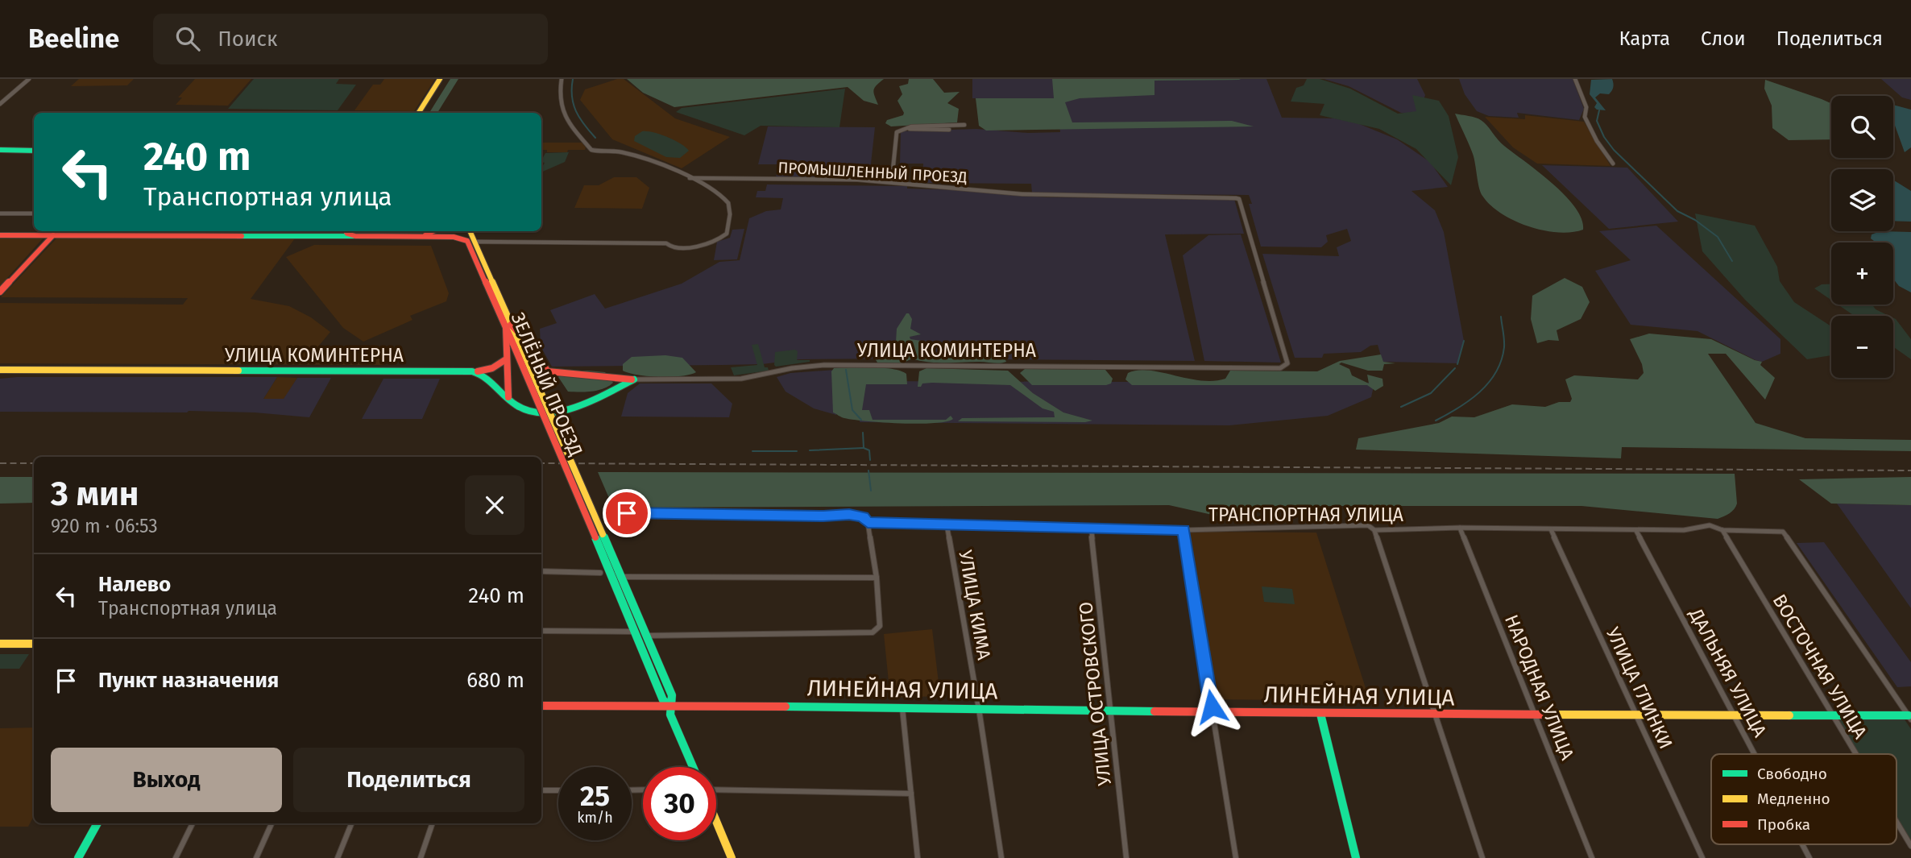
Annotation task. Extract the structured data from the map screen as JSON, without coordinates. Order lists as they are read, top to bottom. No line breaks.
{"streets":{"street":["ПРОМЫШЛЕННЫЙ ПРОЕЗД","УЛИЦА КОМИНТЕРНА","ЗЕЛЁНЫЙ ПРОЕЗД","ТРАНСПОРТНАЯ УЛИЦА","УЛИЦА КИМА","ВОСТОЧНАЯ УЛИЦА","ДАЛЬНЯЯ УЛИЦА","НАРОДНАЯ УЛИЦА","УЛИЦА ГЛИНКИ","ЛИНЕЙНАЯ УЛИЦА","УЛИЦА ОСТРОВСКОГО"]},"crossings":[["ПРОМЫШЛЕННЫЙ ПРОЕЗД","УЛИЦА КОМИНТЕРНА"],["ТРАНСПОРТНАЯ УЛИЦА","УЛИЦА КИМА"],["ТРАНСПОРТНАЯ УЛИЦА","ВОСТОЧНАЯ УЛИЦА"],["ТРАНСПОРТНАЯ УЛИЦА","ДАЛЬНЯЯ УЛИЦА"],["ТРАНСПОРТНАЯ УЛИЦА","НАРОДНАЯ УЛИЦА"],["ТРАНСПОРТНАЯ УЛИЦА","УЛИЦА ГЛИНКИ"],["ТРАНСПОРТНАЯ УЛИЦА","ЛИНЕЙНАЯ УЛИЦА"],["ТРАНСПОРТНАЯ УЛИЦА","УЛИЦА ОСТРОВСКОГО"],["УЛИЦА КИМА","ЛИНЕЙНАЯ УЛИЦА"],["ВОСТОЧНАЯ УЛИЦА","ЛИНЕЙНАЯ УЛИЦА"],["ДАЛЬНЯЯ УЛИЦА","ЛИНЕЙНАЯ УЛИЦА"],["НАРОДНАЯ УЛИЦА","ЛИНЕЙНАЯ УЛИЦА"],["УЛИЦА ГЛИНКИ","ЛИНЕЙНАЯ УЛИЦА"],["ЛИНЕЙНАЯ УЛИЦА","УЛИЦА ОСТРОВСКОГО"]],"legend":["Свободно","Медленно","Пробка"],"page":{"header":"Beeline","search":"Поиск","nav":["Карта","Слои","Поделиться"],"map_buttons":["+","−"],"turn":["240 m","Транспортная улица"],"heading":["3 мин","920 m · 06:53"],"list":[{"name":"Налево","note":"Транспортная улица","value":"240 m"},{"name":"Пункт назначения","value":"680 m"}],"buttons":["Выход","Поделиться"],"speed":"25 km/h","limit":"30"}}
